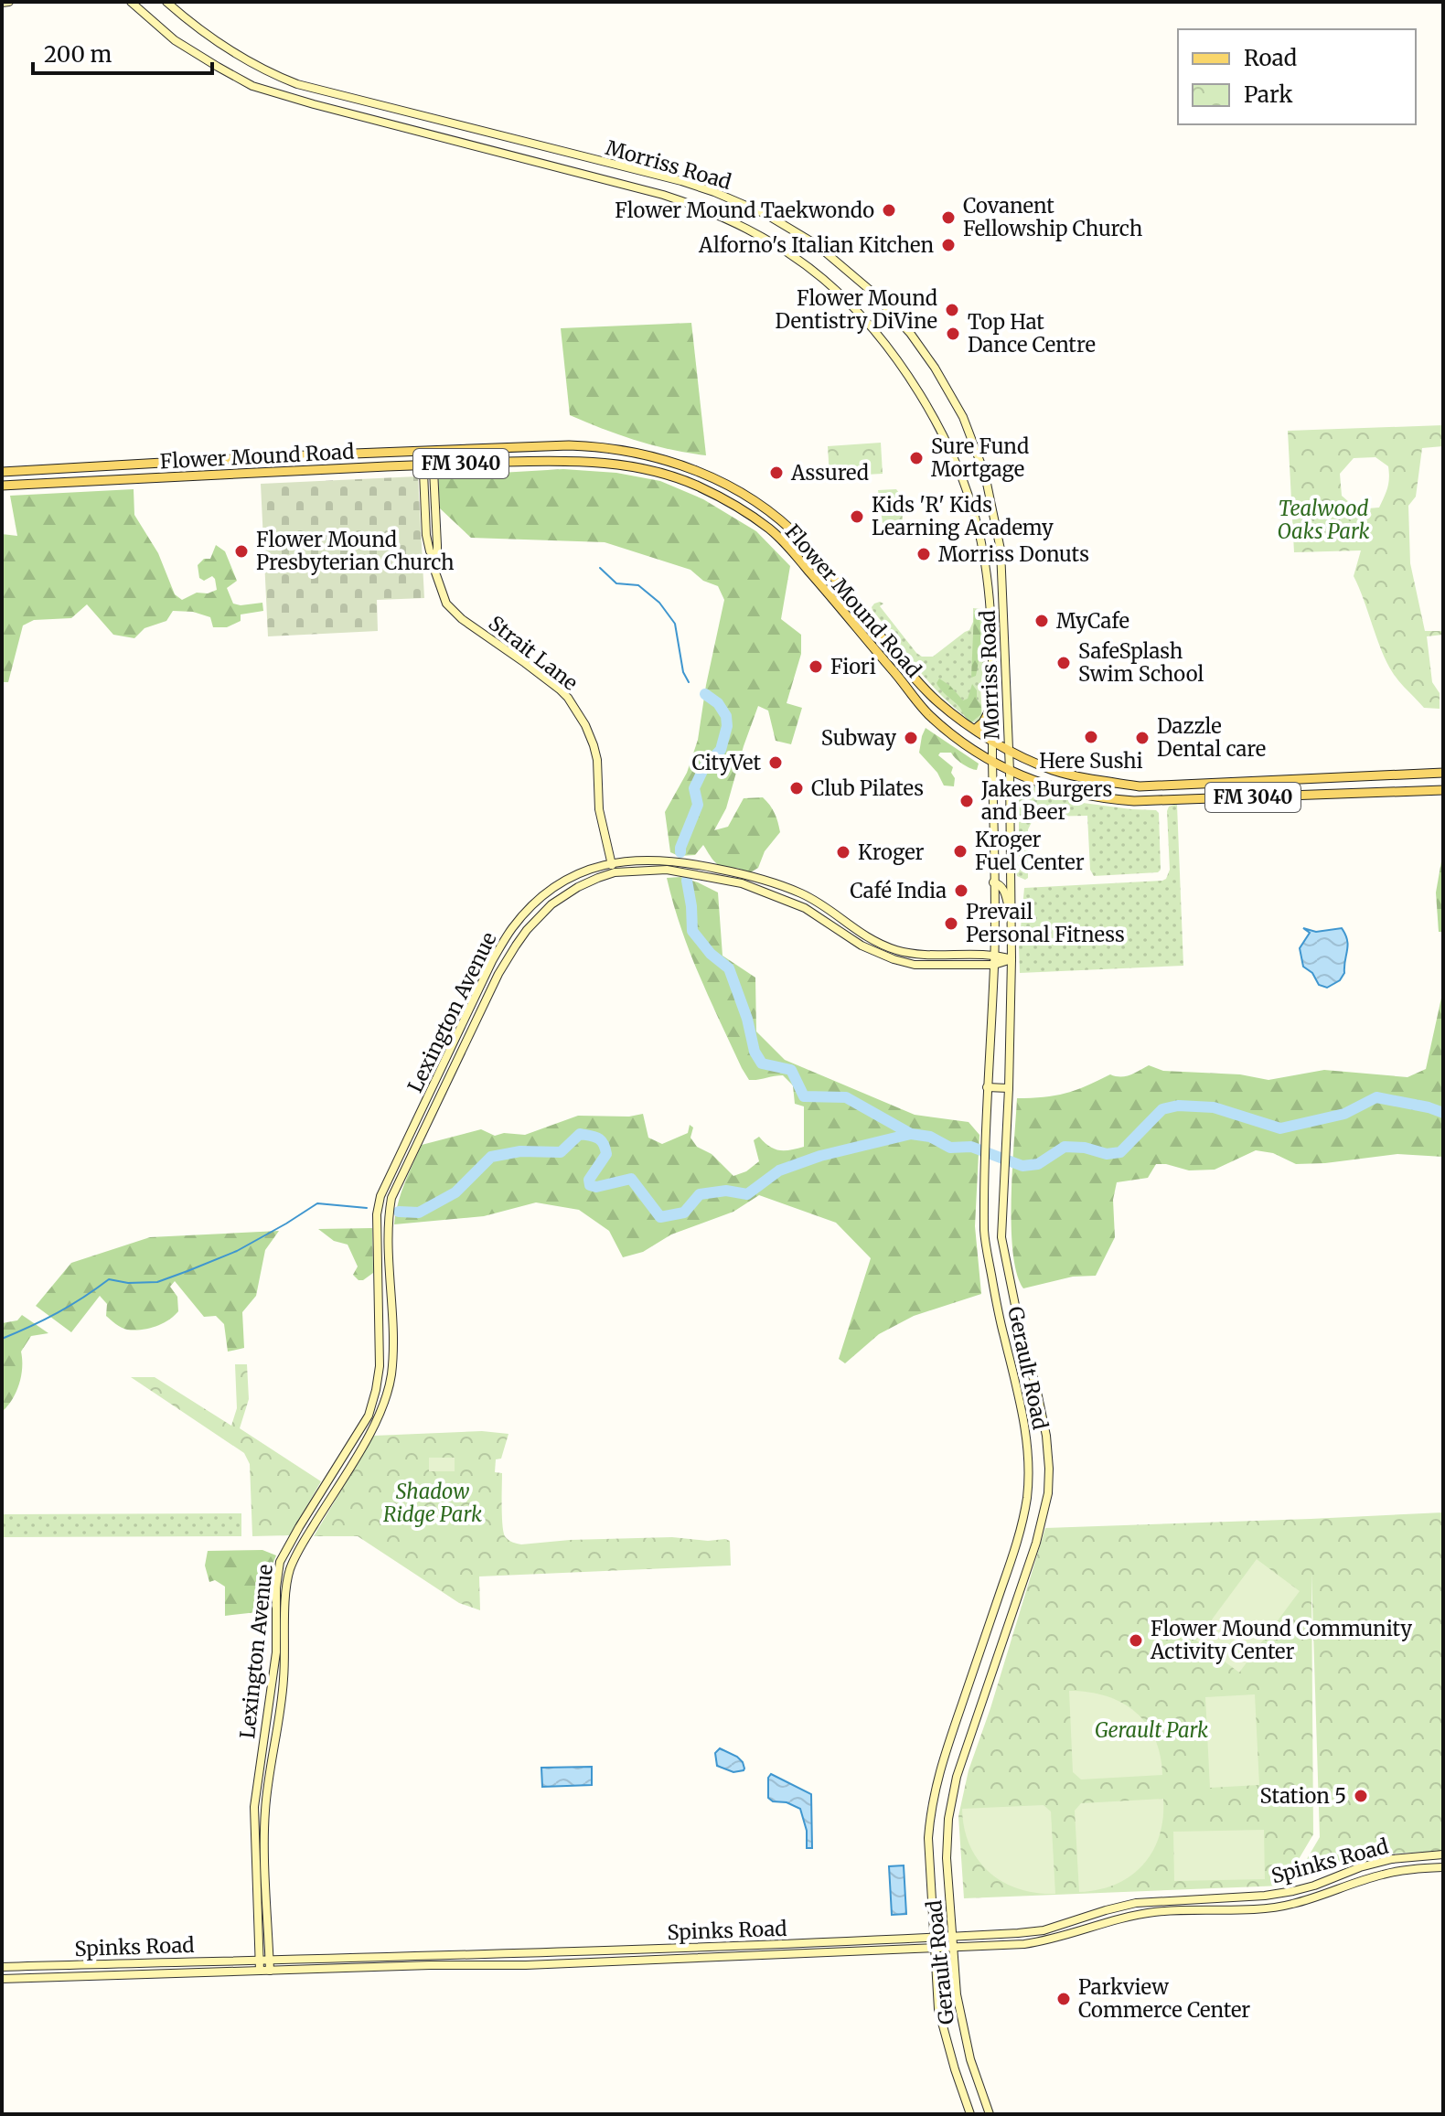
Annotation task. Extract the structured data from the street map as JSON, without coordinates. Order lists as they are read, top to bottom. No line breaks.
{"streets":{"main road":["Morriss Road","Flower Mound Road","FM 3040","Strait Lane","Lexington Avenue","Gerault Road","Spinks Road"]},"crossings":[["Morriss Road","Flower Mound Road"],["Morriss Road","Gerault Road"],["Flower Mound Road","Strait Lane"],["Flower Mound Road","Gerault Road"],["Strait Lane","Lexington Avenue"],["Lexington Avenue","Gerault Road"],["Lexington Avenue","Spinks Road"],["Gerault Road","Spinks Road"]],"parks":["Tealwood Oaks Park","Shadow Ridge Park","Gerault Park"],"places":["Flower Mound Taekwondo","Covanent Fellowship Church","Alforno's Italian Kitchen","Flower Mound Dentistry DiVine","Top Hat Dance Centre","Sure Fund Mortgage","Assured","Kids 'R' Kids Learning Academy","Flower Mound Presbyterian Church","Morriss Donuts","MyCafe","SafeSplash Swim School","Fiori","Here Sushi","Subway","Dazzle Dental care","CityVet","Club Pilates","Jakes Burgers and Beer","Kroger Fuel Center","Kroger","Café India","Prevail Personal Fitness","Flower Mound Community Activity Center","Station 5","Parkview Commerce Center"],"legend":["Road","Park"],"scale_bar":"200 m"}
